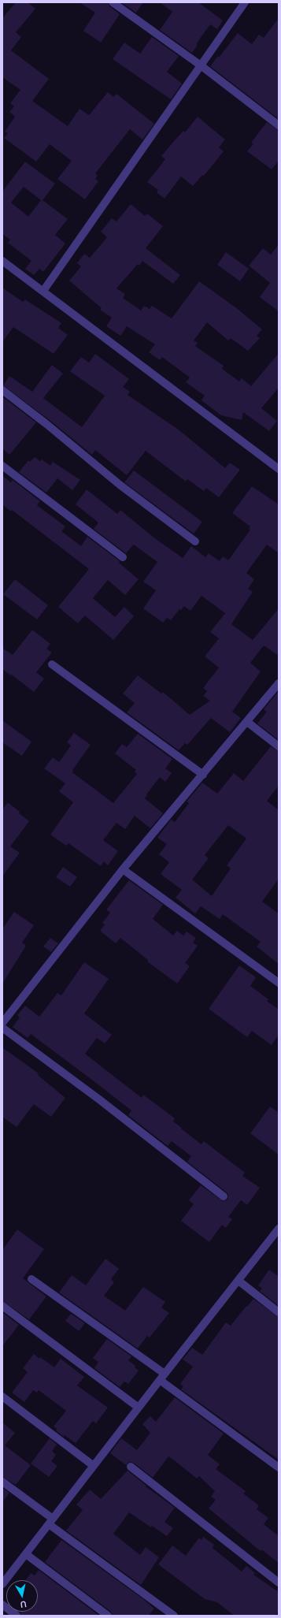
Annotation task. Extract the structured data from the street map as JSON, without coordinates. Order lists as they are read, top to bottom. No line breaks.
{"north":"bottom"}
